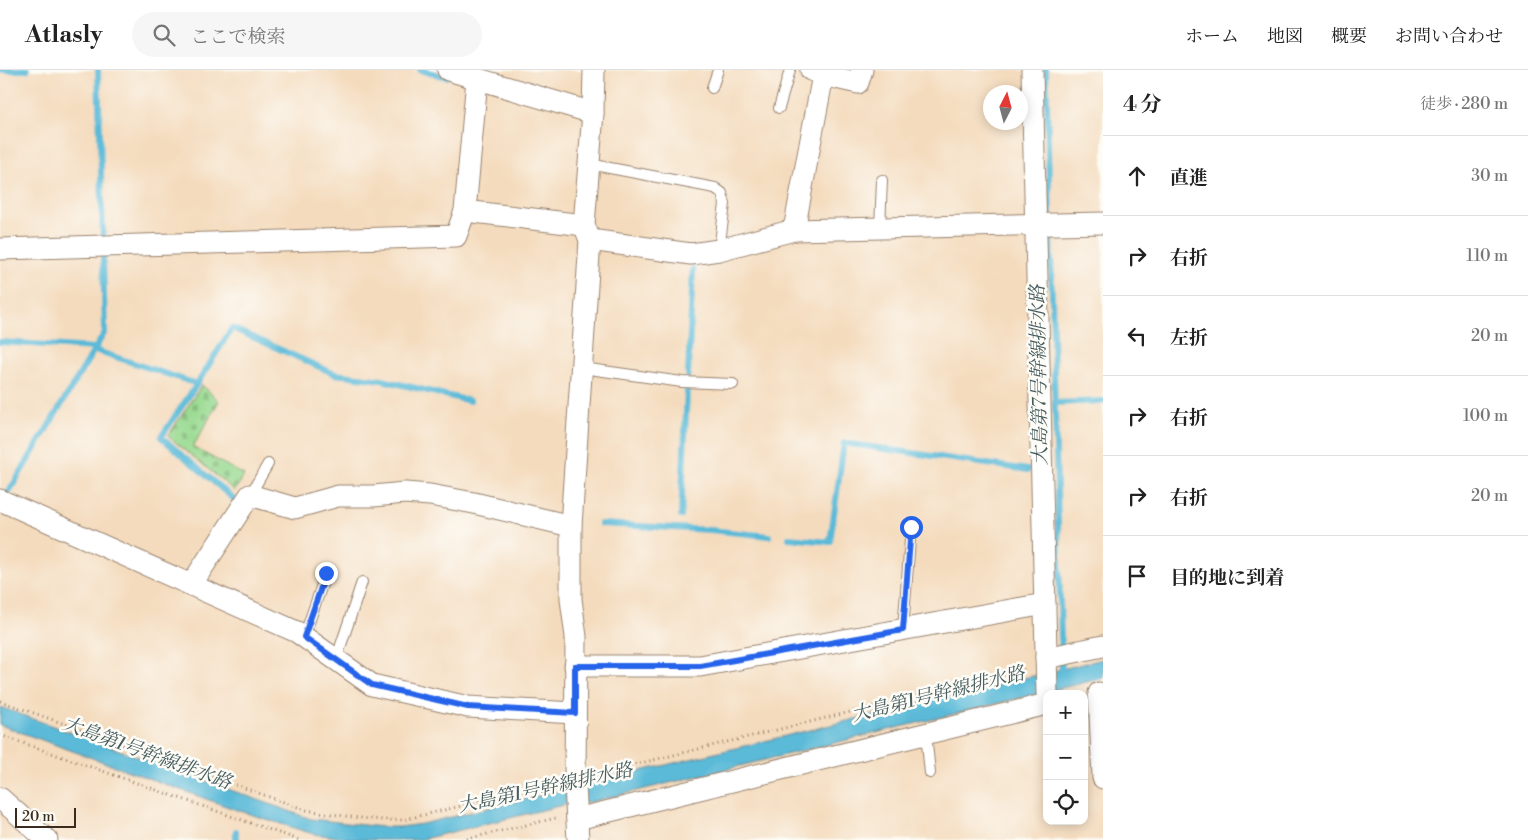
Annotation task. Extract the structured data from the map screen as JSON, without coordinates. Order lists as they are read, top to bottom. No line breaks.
{"water":["大島第7号幹線排水路","大島第1号幹線排水路"],"scale_bar":"20 m","north":"top","page":{"header":"Atlasly","search":"ここで検索","nav":["ホーム","地図","概要","お問い合わせ"],"heading":["4 分","徒歩 · 280 m"],"list":[["直進","30 m"],["右折","110 m"],["左折","20 m"],["右折","100 m"],["右折","20 m"],"目的地に到着"],"map_buttons":["+","−"],"scale":"20 m"}}
